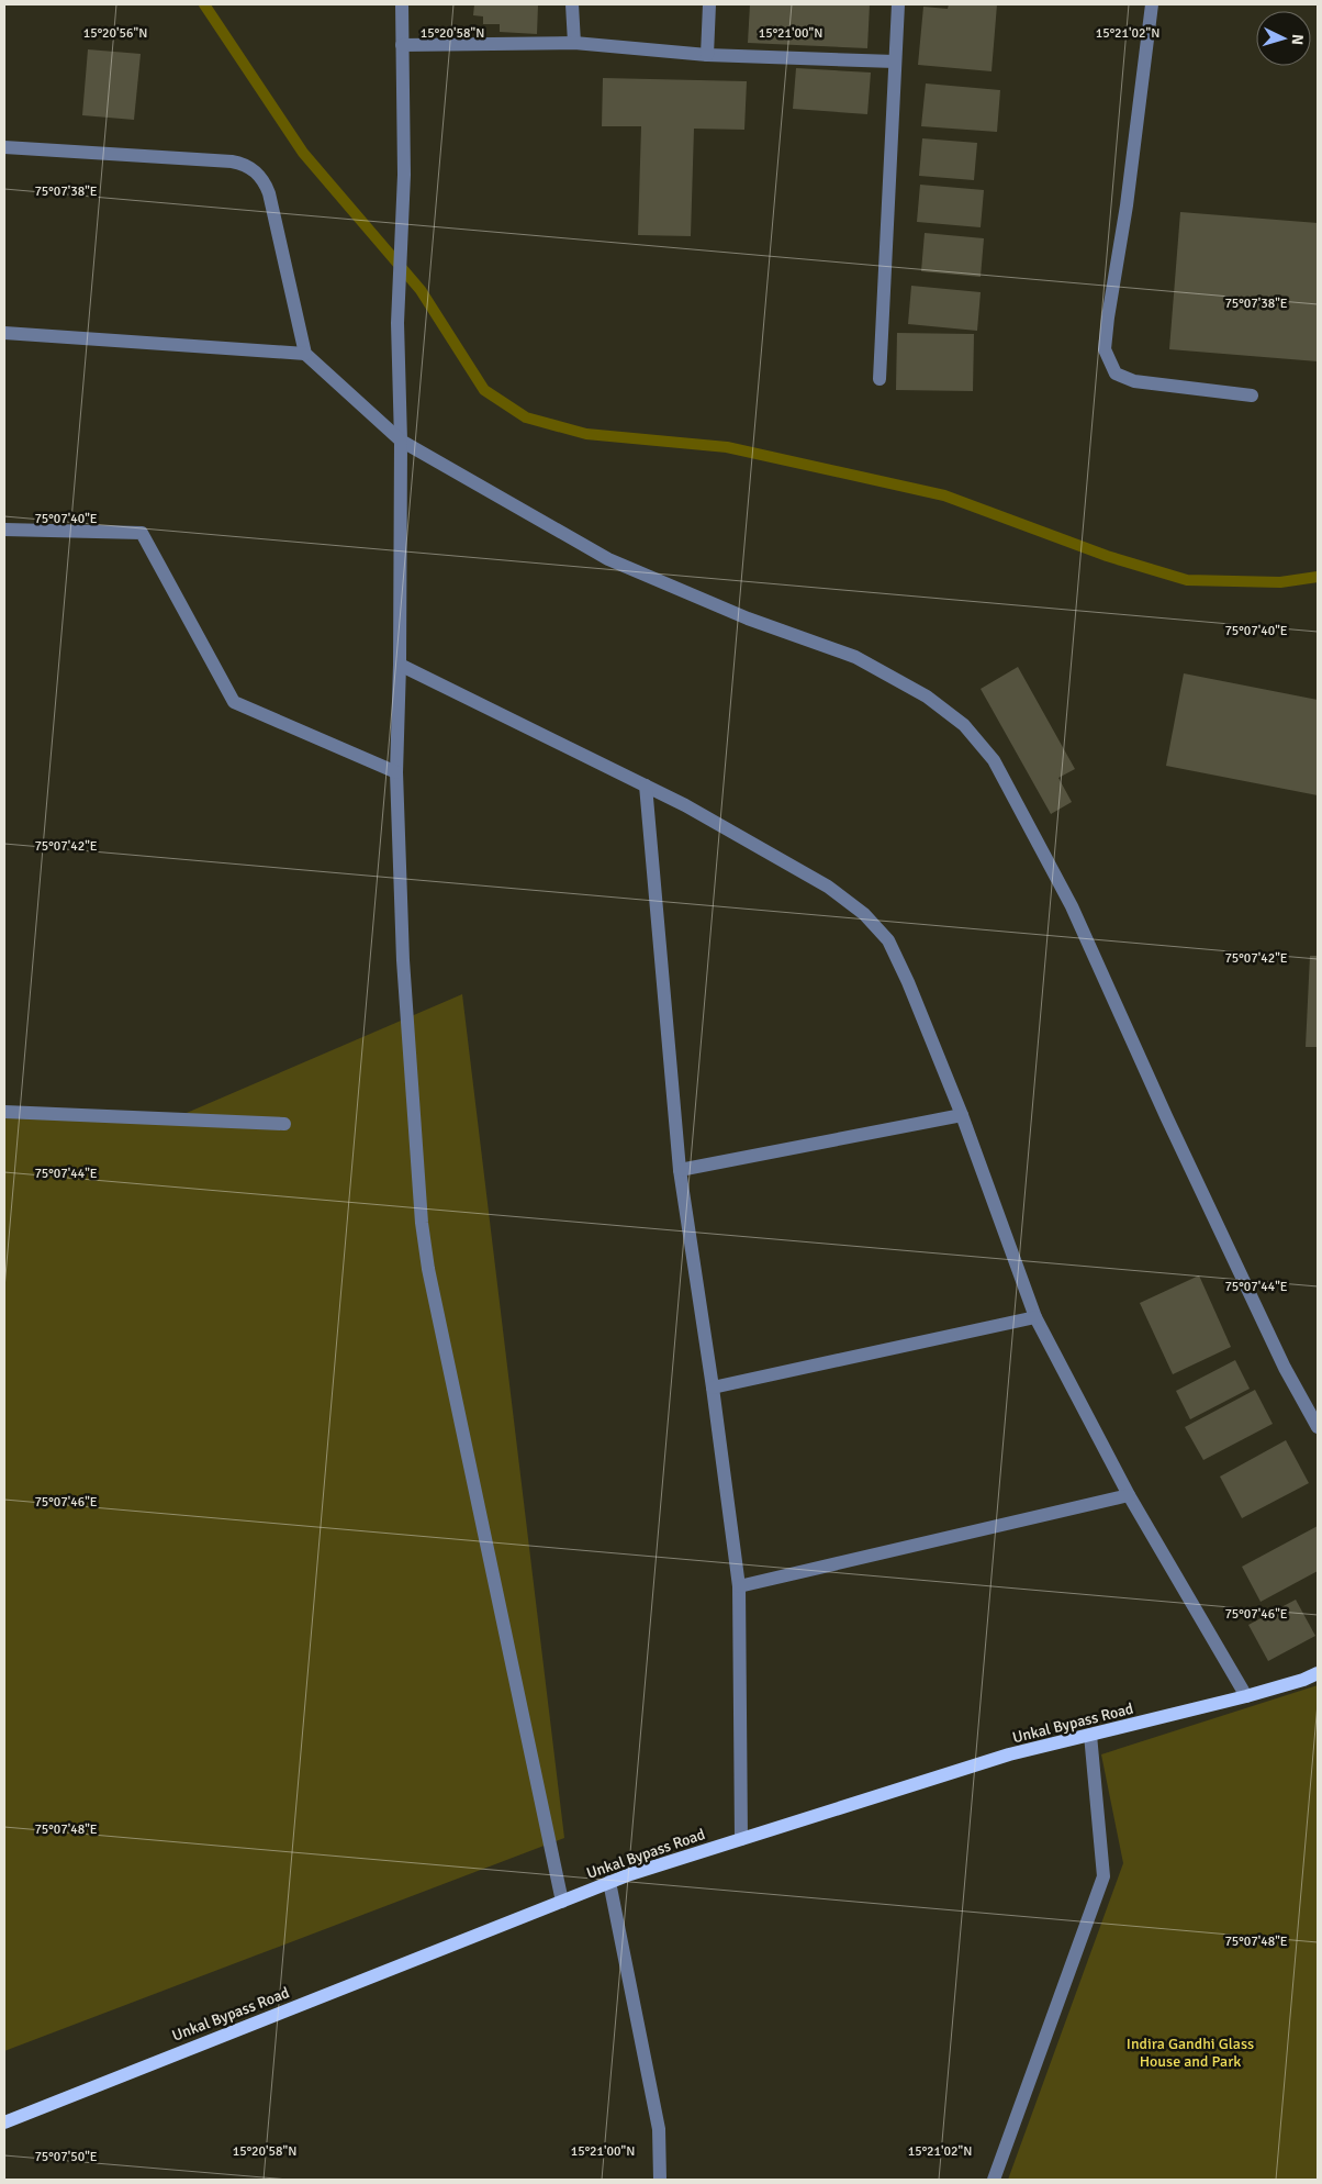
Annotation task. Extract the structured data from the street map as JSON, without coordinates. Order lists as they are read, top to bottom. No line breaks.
{"streets":{"main road":["Unkal Bypass Road"]},"parks":["Indira Gandhi Glass House and Park"],"north":"right","coordinates":["15°20'56\"N","15°20'58\"N","15°21'00\"N","15°21'02\"N","75°07'38\"E","75°07'40\"E","75°07'42\"E","75°07'44\"E","75°07'46\"E","75°07'48\"E","75°07'50\"E"]}
